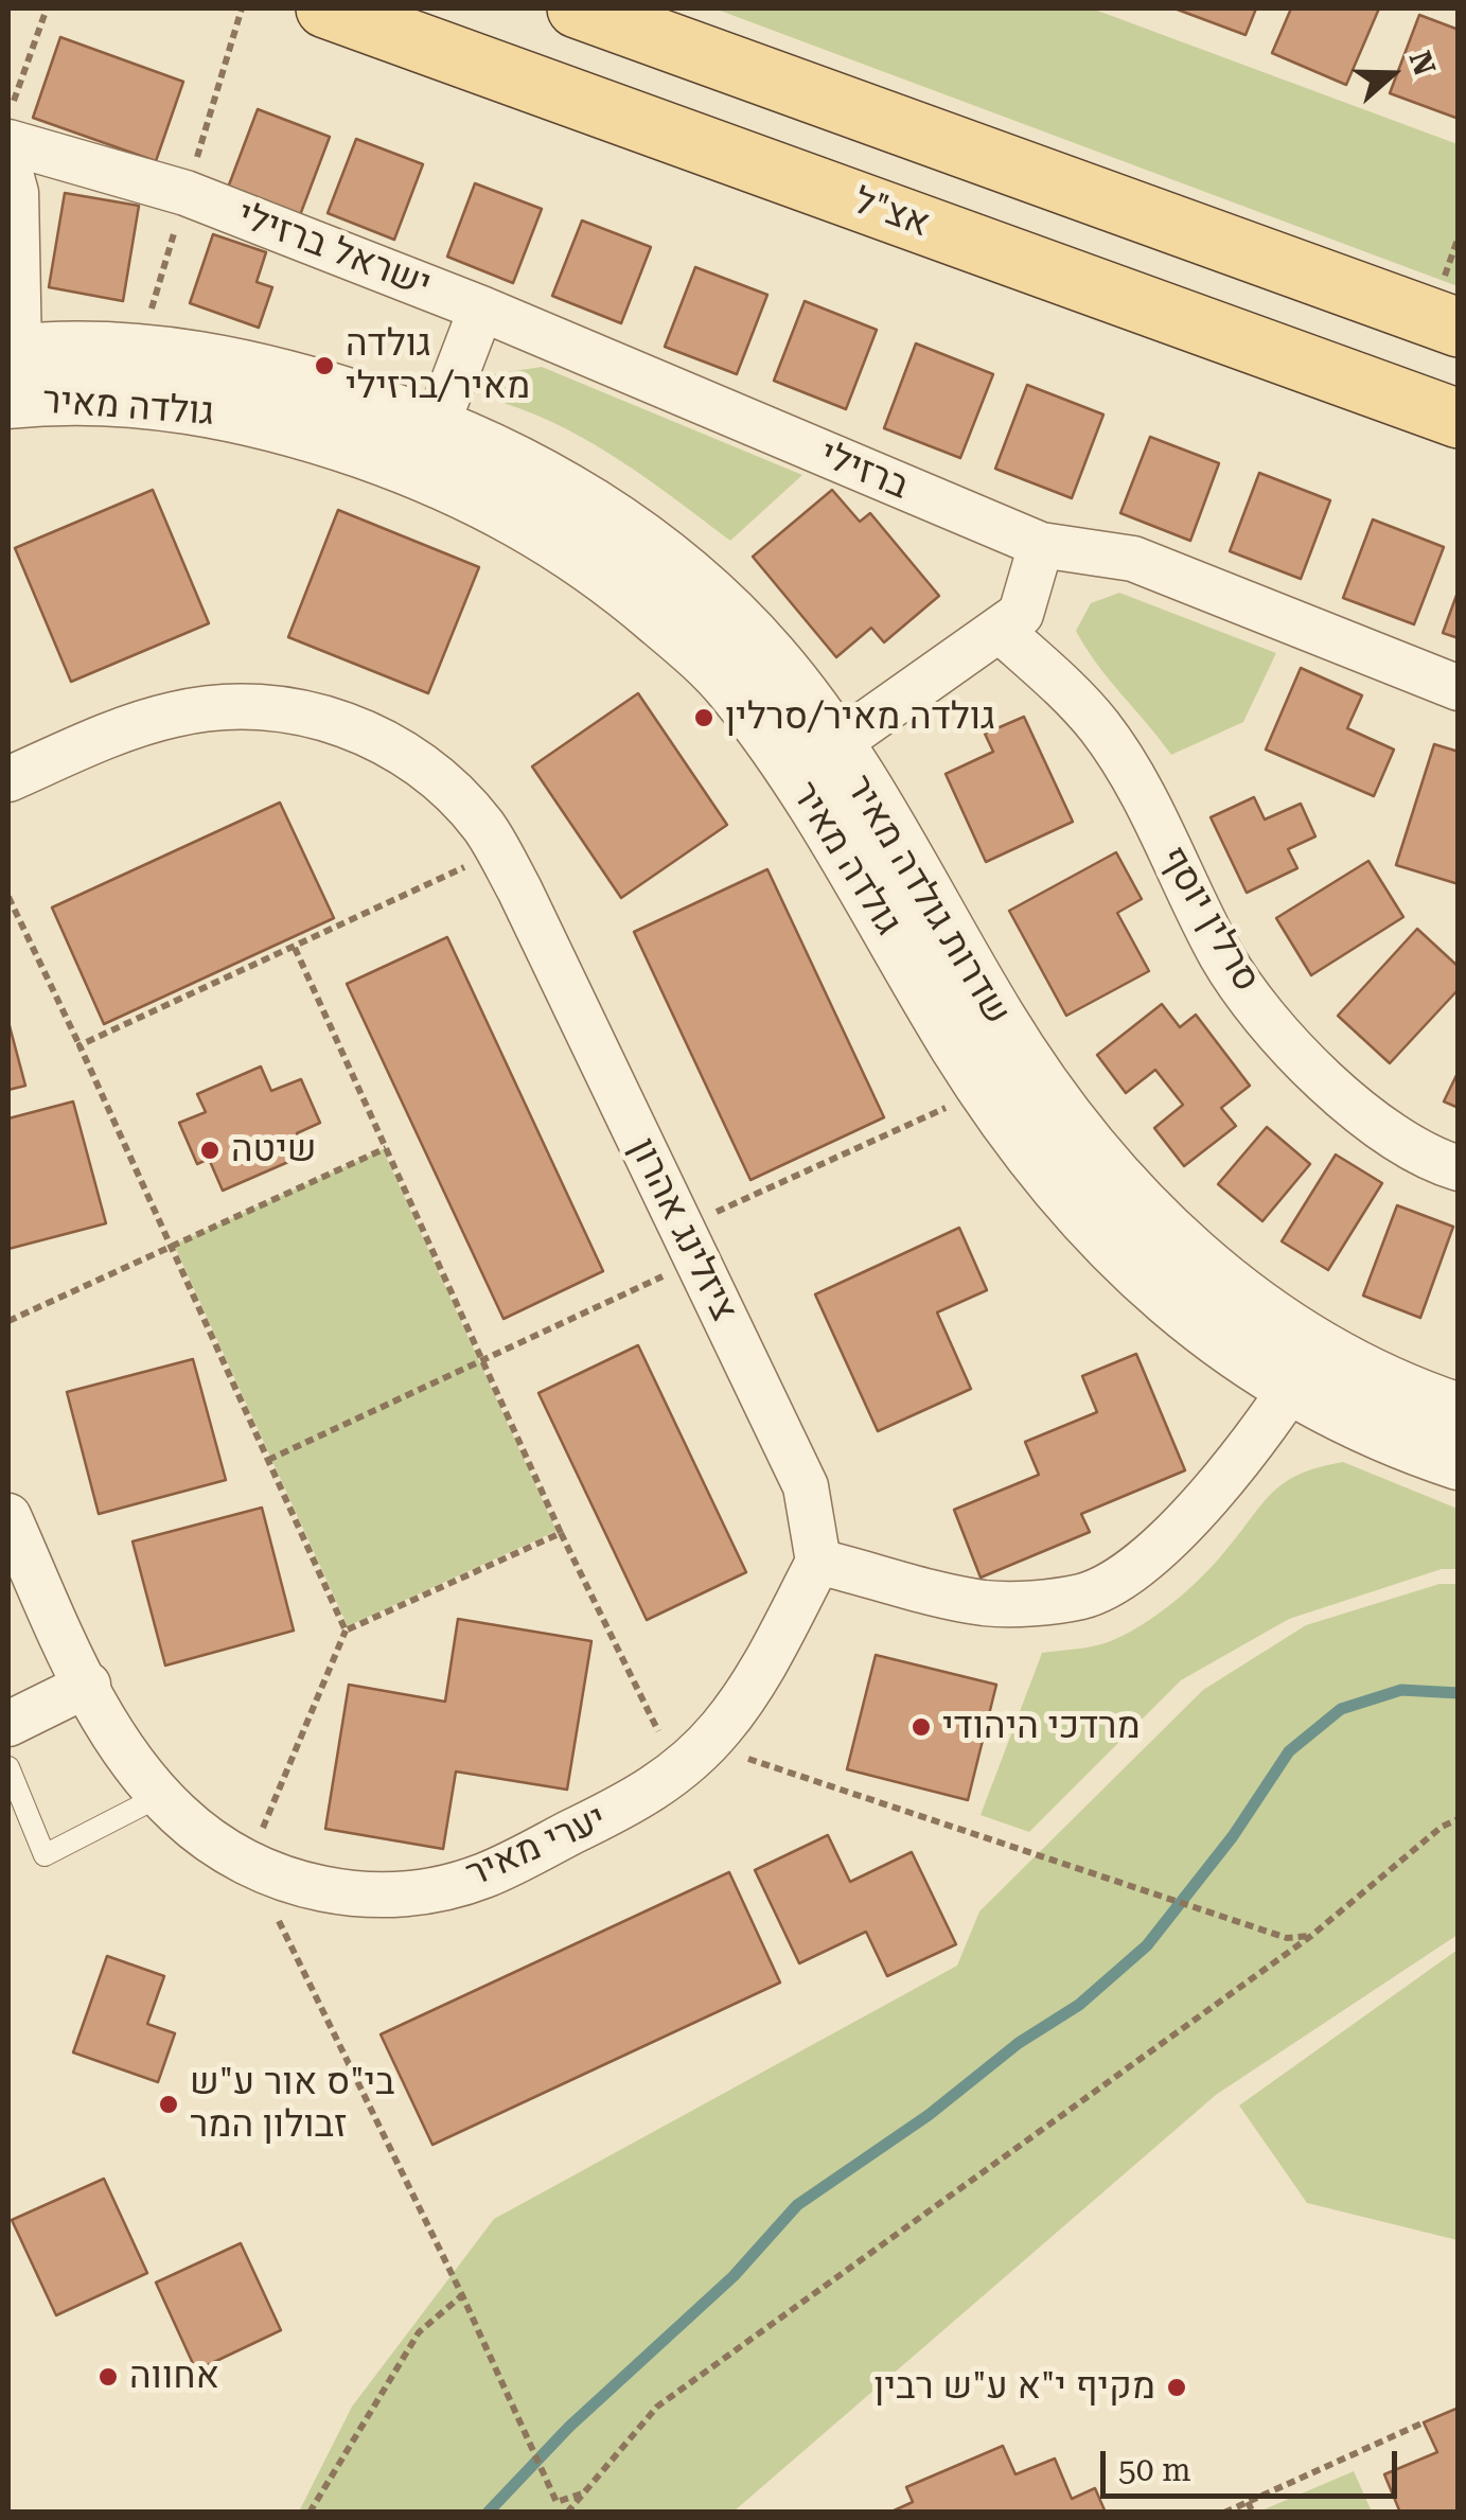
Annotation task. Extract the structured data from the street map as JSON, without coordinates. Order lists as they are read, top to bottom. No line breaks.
{"streets":{"main road":["אצ\"ל"],"street":["ישראל ברזילי","גולדה מאיר","ברזילי","שדרות גולדה מאיר","סרלין יוסף","ציזלינג אהרון","יערי מאיר"]},"crossings":[["ישראל ברזילי","ברזילי"],["גולדה מאיר","שדרות גולדה מאיר"],["ציזלינג אהרון","יערי מאיר"]],"places":["גולדה מאיר/ברזילי","גולדה מאיר/סרלין","שיטה","מרדכי היהודי","בי\"ס אור ע\"ש זבולון המר","אחווה","מקיף י\"א ע\"ש רבין"],"scale_bar":"50 m","north":"right"}
